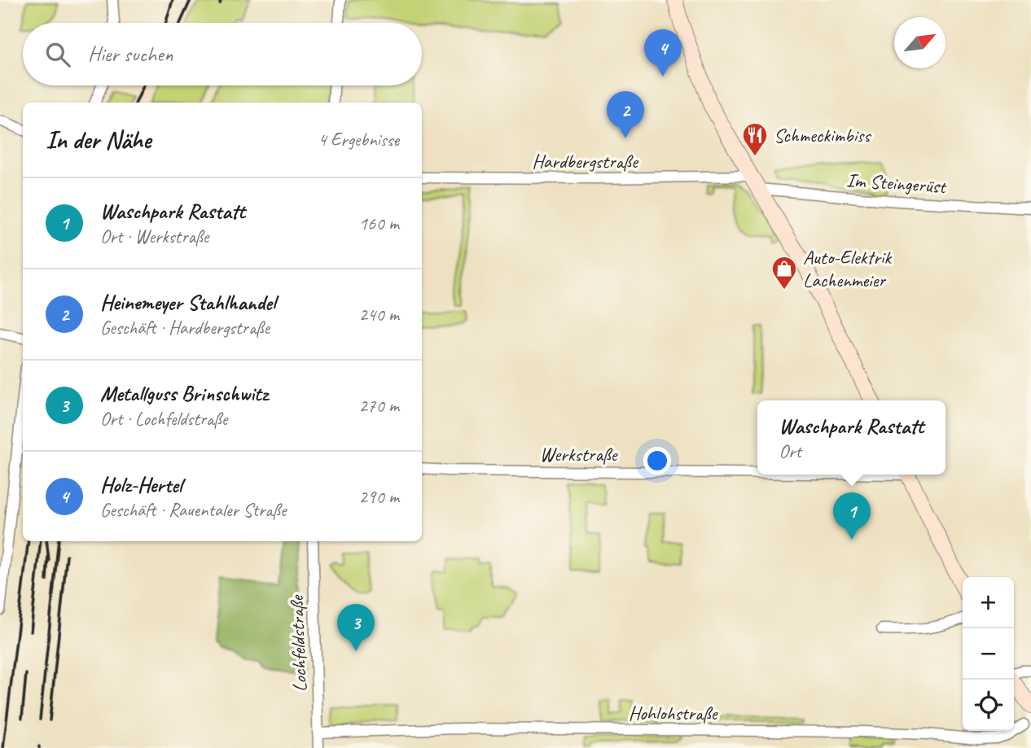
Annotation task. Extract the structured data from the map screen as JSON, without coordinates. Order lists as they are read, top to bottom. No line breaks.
{"streets":{"street":["Hardbergstraße","Im Steingerüst","Werkstraße","Lochfeldstraße","Hohlohstraße"]},"crossings":[["Lochfeldstraße","Hohlohstraße"]],"places":{"restaurant":["Schmeckimbiss"],"shop":["Auto-Elektrik Lachenmeier"]},"north":"top right","page":{"search":"Hier suchen","pins":["4","2","1","3"],"heading":["In der Nähe","4 Ergebnisse"],"list":[{"mark":"1","name":"Waschpark Rastatt","note":"Ort · Werkstraße","value":"160 m"},{"mark":"2","name":"Heinemeyer Stahlhandel","note":"Geschäft · Hardbergstraße","value":"240 m"},{"mark":"3","name":"Metallguss Brinschwitz","note":"Ort · Lochfeldstraße","value":"270 m"},{"mark":"4","name":"Holz-Hertel","note":"Geschäft · Rauentaler Straße","value":"290 m"}],"popup":["Waschpark Rastatt","Ort"],"map_buttons":["+","−"]}}
